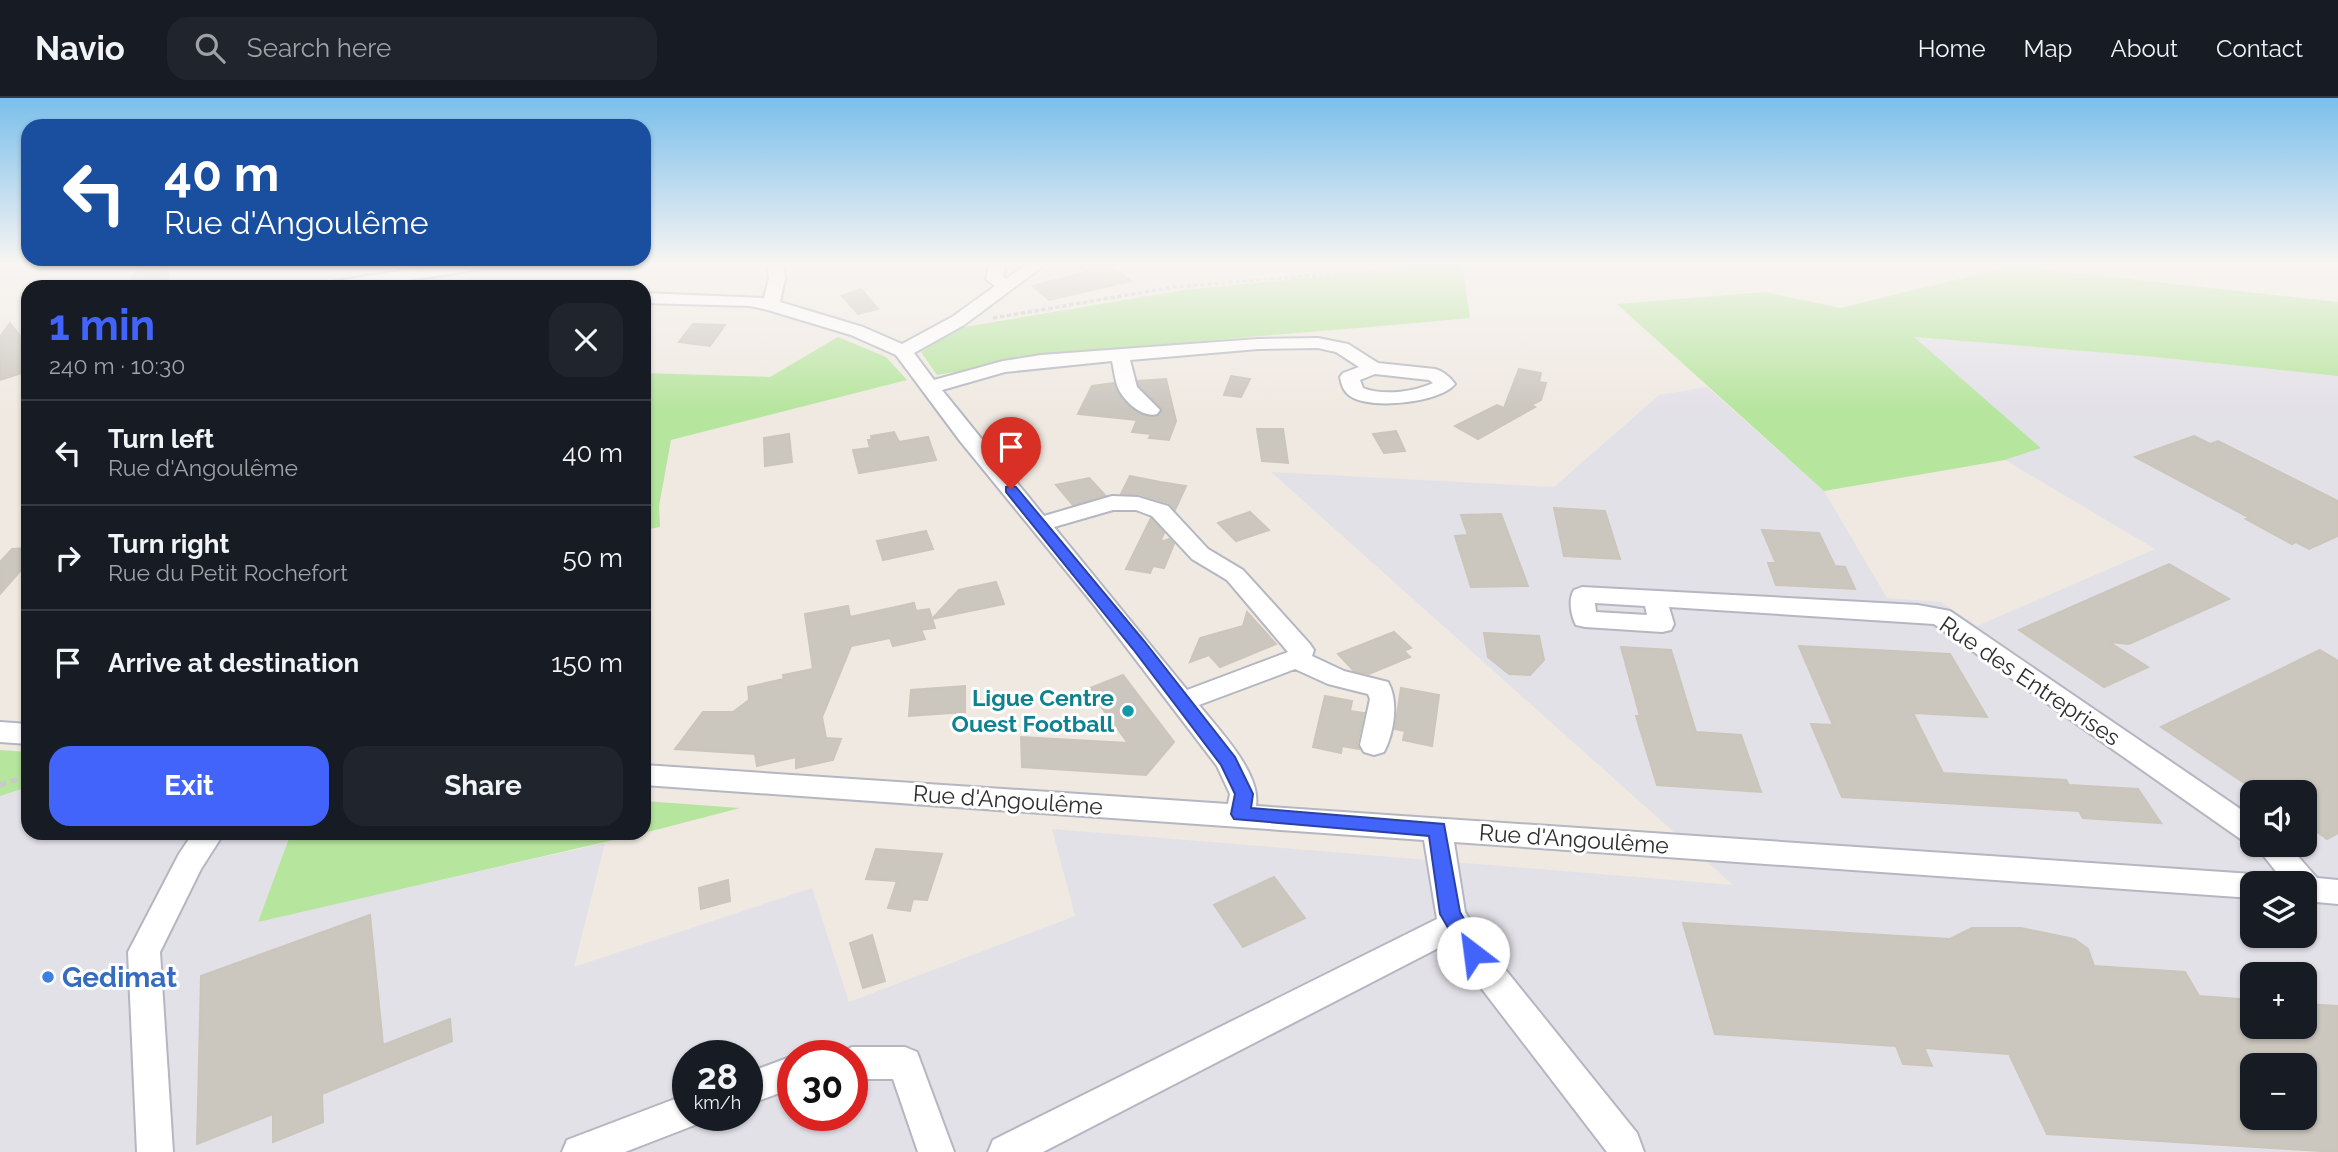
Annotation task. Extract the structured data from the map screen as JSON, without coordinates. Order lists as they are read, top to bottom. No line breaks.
{"streets":{"street":["Rue des Entreprises","Rue d'Angoulême"]},"places":["Ligue Centre Ouest Football","Gedimat"],"page":{"header":"Navio","search":"Search here","nav":["Home","Map","About","Contact"],"turn":["40 m","Rue d'Angoulême"],"heading":["1 min","240 m · 10:30"],"list":[{"name":"Turn left","note":"Rue d'Angoulême","value":"40 m"},{"name":"Turn right","note":"Rue du Petit Rochefort","value":"50 m"},{"name":"Arrive at destination","value":"150 m"}],"buttons":["Exit","Share"],"map_buttons":["+","−"],"speed":"28 km/h","limit":"30"}}
